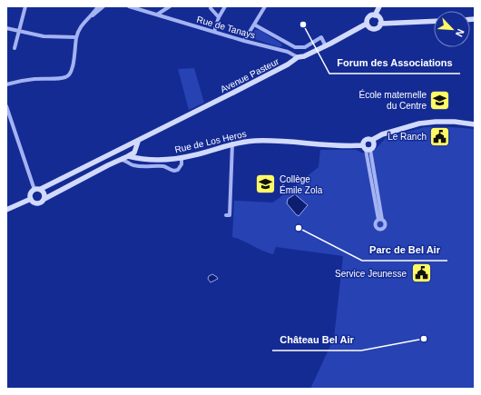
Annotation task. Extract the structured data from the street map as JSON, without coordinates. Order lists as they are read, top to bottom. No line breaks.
{"streets":{"main road":["Avenue Pasteur","Rue de Los Heros"],"street":["Rue de Tanays"]},"crossings":[["Rue de Tanays","Avenue Pasteur"]],"places":{"other":["Forum des Associations","Parc de Bel Air","Château Bel Air"],"school or university":["École maternelle du Centre","Collège Émile Zola"],"public building":["Le Ranch","Service Jeunesse"]},"north":"bottom right"}
